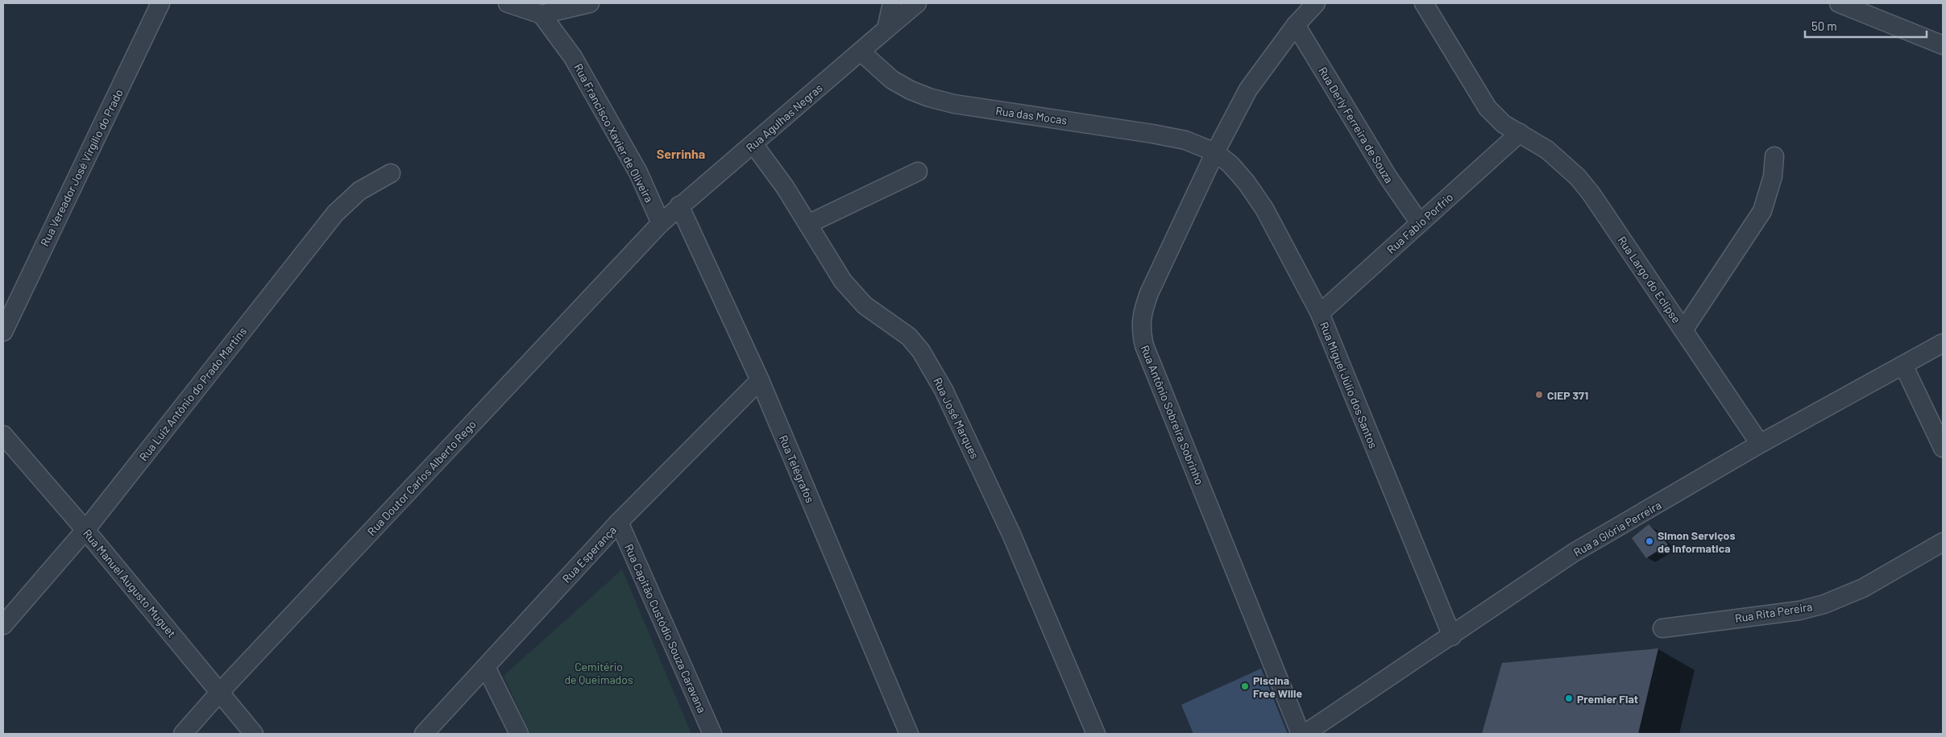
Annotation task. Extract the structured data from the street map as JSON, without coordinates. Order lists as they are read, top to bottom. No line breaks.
{"streets":{"street":["Rua das Mocas","Rua Agulhas Negras","Rua Derly Ferreira de Souza","Rua Francisco Xavier de Oliveira","Rua Vereador José Virgílio do Prado","Rua Fabio Porfrio","Rua Largo do Eclipse","Rua Miguel Júlio dos Santos","Rua Luiz Antônio do Prado Martins","Rua Antônio Sobreira Sobrinho","Rua José Marques","Rua Telégrafos","Rua Doutor Carlos Alberto Rego","Rua a Glória Perreira","Rua Esperança","Rua Manuel Augusto Muguet","Rua Rita Pereira","Rua Capitão Custódio Souza Caravana"]},"crossings":[["Rua das Mocas","Rua Agulhas Negras"],["Rua das Mocas","Rua Miguel Júlio dos Santos"],["Rua das Mocas","Rua Antônio Sobreira Sobrinho"],["Rua Agulhas Negras","Rua Francisco Xavier de Oliveira"],["Rua Agulhas Negras","Rua José Marques"],["Rua Agulhas Negras","Rua Telégrafos"],["Rua Agulhas Negras","Rua Doutor Carlos Alberto Rego"],["Rua Derly Ferreira de Souza","Rua Fabio Porfrio"],["Rua Derly Ferreira de Souza","Rua Antônio Sobreira Sobrinho"],["Rua Francisco Xavier de Oliveira","Rua Doutor Carlos Alberto Rego"],["Rua Fabio Porfrio","Rua Largo do Eclipse"],["Rua Fabio Porfrio","Rua Miguel Júlio dos Santos"],["Rua Largo do Eclipse","Rua a Glória Perreira"],["Rua Miguel Júlio dos Santos","Rua Antônio Sobreira Sobrinho"],["Rua Miguel Júlio dos Santos","Rua a Glória Perreira"],["Rua Luiz Antônio do Prado Martins","Rua Manuel Augusto Muguet"],["Rua Telégrafos","Rua Esperança"],["Rua Doutor Carlos Alberto Rego","Rua Manuel Augusto Muguet"],["Rua Esperança","Rua Capitão Custódio Souza Caravana"]],"districts":["Serrinha"],"parks":["Cemitério de Queimados"],"places":["CIEP 371","Simon Serviços de Informatica","Piscina Free Wille","Premier Flat"],"scale_bar":"50 m"}
